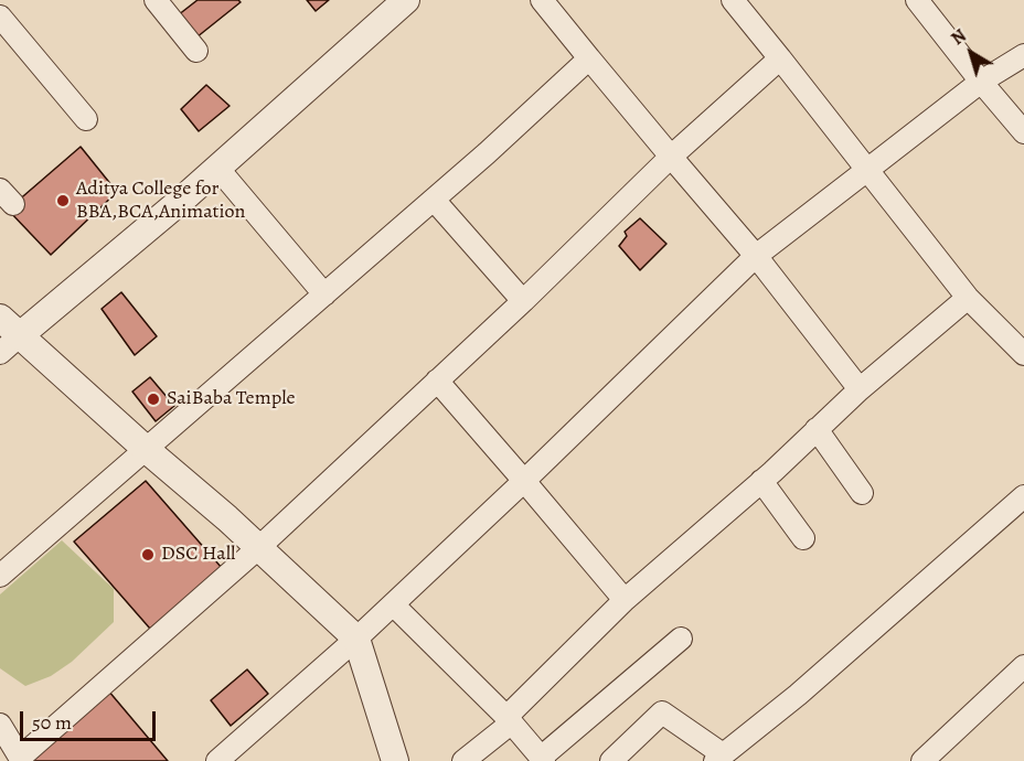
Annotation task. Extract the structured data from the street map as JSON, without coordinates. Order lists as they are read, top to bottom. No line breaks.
{"places":["Aditya College for BBA,BCA,Animation","SaiBaba Temple","DSC Hall"],"scale_bar":"50 m","north":"top left"}
